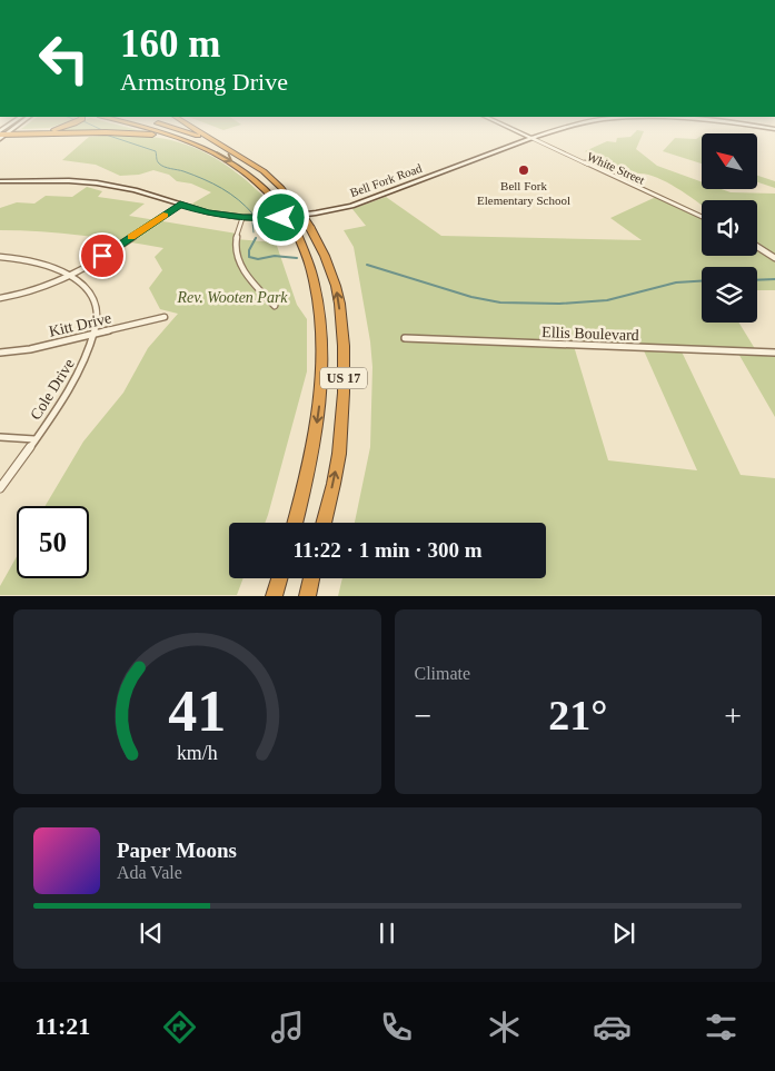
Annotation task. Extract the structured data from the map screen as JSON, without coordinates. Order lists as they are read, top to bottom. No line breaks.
{"streets":{"highway":["US 17"],"main road":["White Street","Bell Fork Road"],"street":["Kitt Drive","Ellis Boulevard","Cole Drive"]},"crossings":[["White Street","Bell Fork Road"],["Kitt Drive","Cole Drive"]],"parks":["Rev. Wooten Park"],"places":["Bell Fork Elementary School"],"north":"top left","page":{"turn":["160 m","Armstrong Drive"],"limit":"50","trip":"11:22 · 1 min · 300 m","tile":"Climate","heat":["−","21°","+"],"song":["Paper Moons","Ada Vale"],"tabs":"11:21","gauge":["41","km/h"]}}
